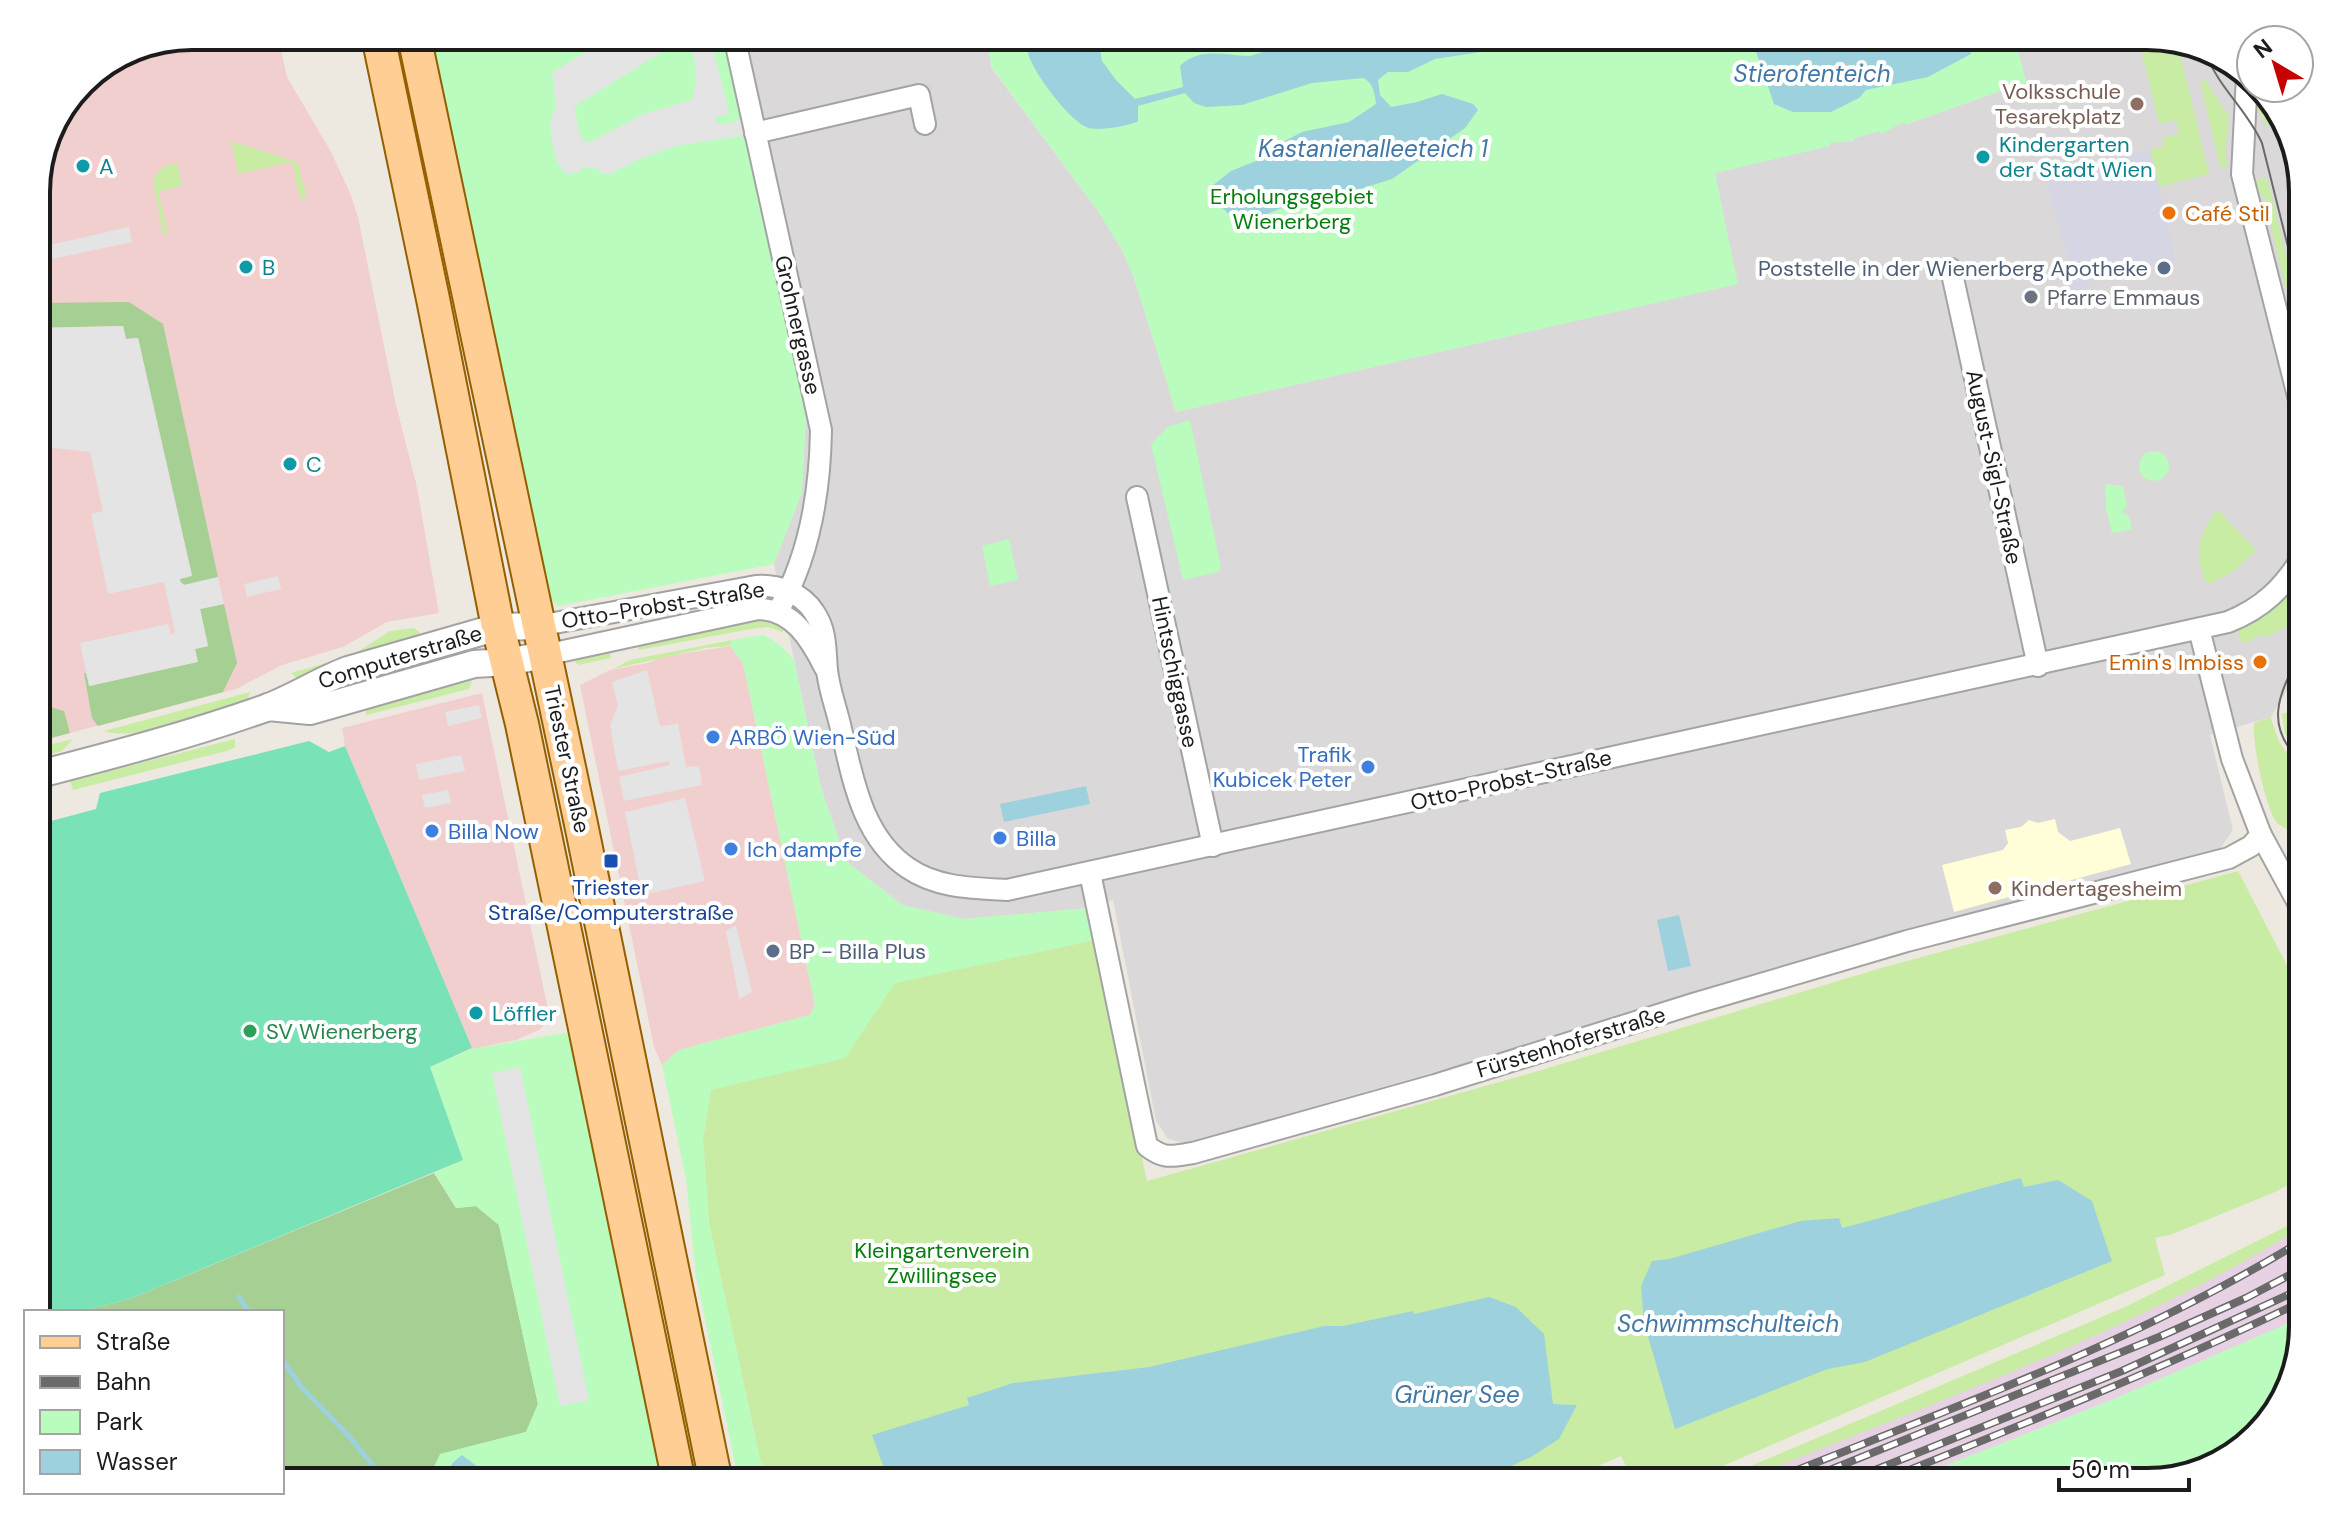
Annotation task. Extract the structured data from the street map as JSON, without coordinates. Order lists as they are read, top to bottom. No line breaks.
{"streets":{"main road":["Triester Straße"],"street":["Grohnergasse","August-Sigl-Straße","Otto-Probst-Straße","Computerstraße","Hintschiggasse","Fürstenhoferstraße"]},"crossings":[["Grohnergasse","Otto-Probst-Straße"],["August-Sigl-Straße","Otto-Probst-Straße"],["Otto-Probst-Straße","Computerstraße"],["Otto-Probst-Straße","Hintschiggasse"],["Otto-Probst-Straße","Triester Straße"],["Otto-Probst-Straße","Fürstenhoferstraße"],["Computerstraße","Triester Straße"]],"water":["Stierofenteich","Kastanienalleeteich 1","Schwimmschulteich","Grüner See"],"parks":["Erholungsgebiet Wienerberg","Kleingartenverein Zwillingsee"],"places":{"other":["Volksschule Tesarekplatz","Kindergarten der Stadt Wien","A","Café Stil","B","Poststelle in der Wienerberg Apotheke","Pfarre Emmaus","C","Emin's Imbiss","ARBÖ Wien-Süd","Trafik Kubicek Peter","Billa Now","Billa","Ich dampfe","Kindertagesheim","BP - Billa Plus","Löffler","SV Wienerberg"],"transit":["Triester Straße/Computerstraße"]},"legend":["Straße","Bahn","Park","Wasser"],"scale_bar":"50 m","north":"top left"}
